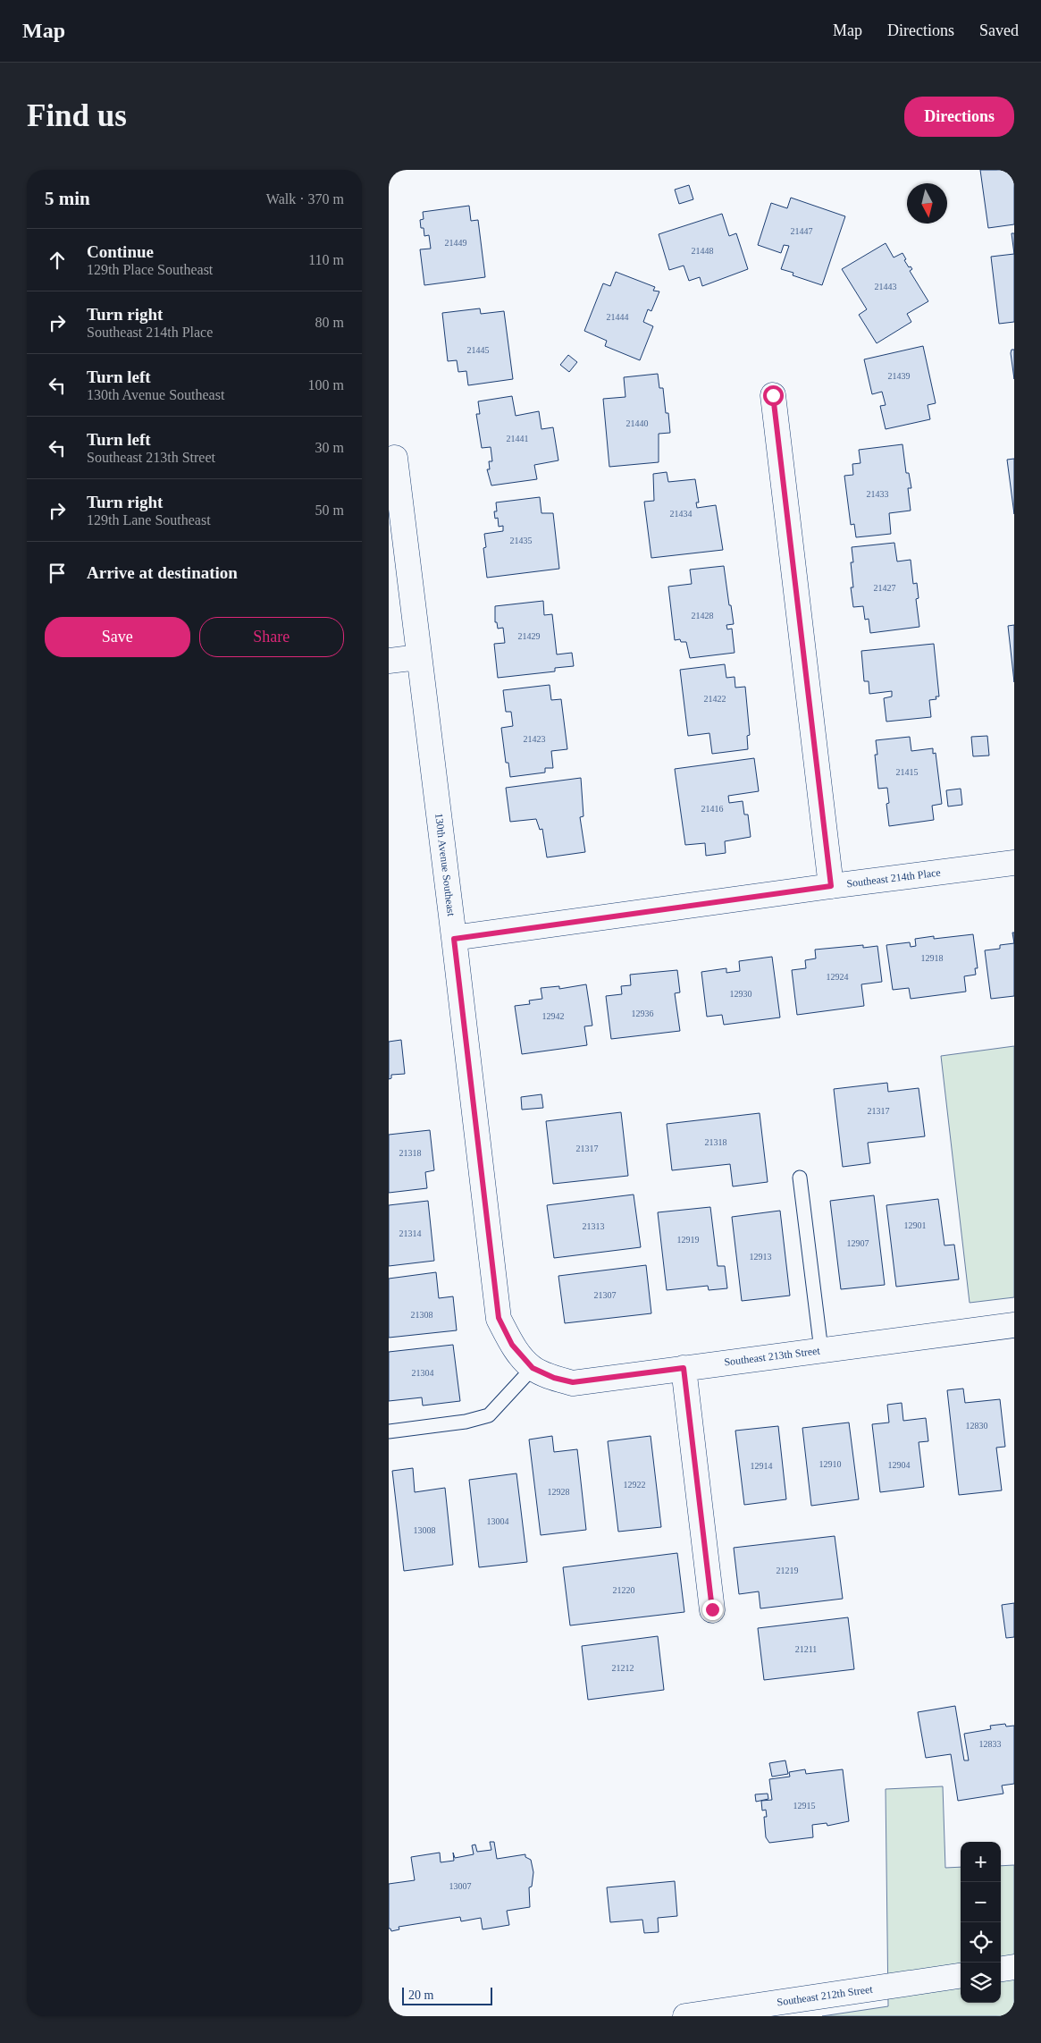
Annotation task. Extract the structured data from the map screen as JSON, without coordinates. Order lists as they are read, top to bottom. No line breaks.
{"streets":{"street":["130th Avenue Southeast","Southeast 214th Place","Southeast 213th Street","Southeast 212th Street"]},"crossings":[["130th Avenue Southeast","Southeast 214th Place"],["130th Avenue Southeast","Southeast 213th Street"]],"house_numbers":["21447","21449","21448","21443","21444","21445","21439","21440","21441","21433","21434","21435","21427","21428","21429","21422","21423","21415","21416","12918","12924","12930","12936","12942","21317","21318","21317","21318","12901","21313","21314","12919","12907","12913","21307","21308","21304","12830","12910","12904","12914","12922","12928","13004","13008","21219","21220","21211","21212","12833","12915","13007"],"scale_bar":"20 m","north":"bottom","page":{"header":"Map","nav":["Map","Directions","Saved"],"buttons":["Directions",["Save","Share"]],"title":"Find us","heading":["5 min","Walk · 370 m"],"list":[["Continue","129th Place Southeast","110 m"],["Turn right","Southeast 214th Place","80 m"],["Turn left","130th Avenue Southeast","100 m"],["Turn left","Southeast 213th Street","30 m"],["Turn right","129th Lane Southeast","50 m"],"Arrive at destination"],"map_buttons":["+","−"],"scale":"20 m"}}
